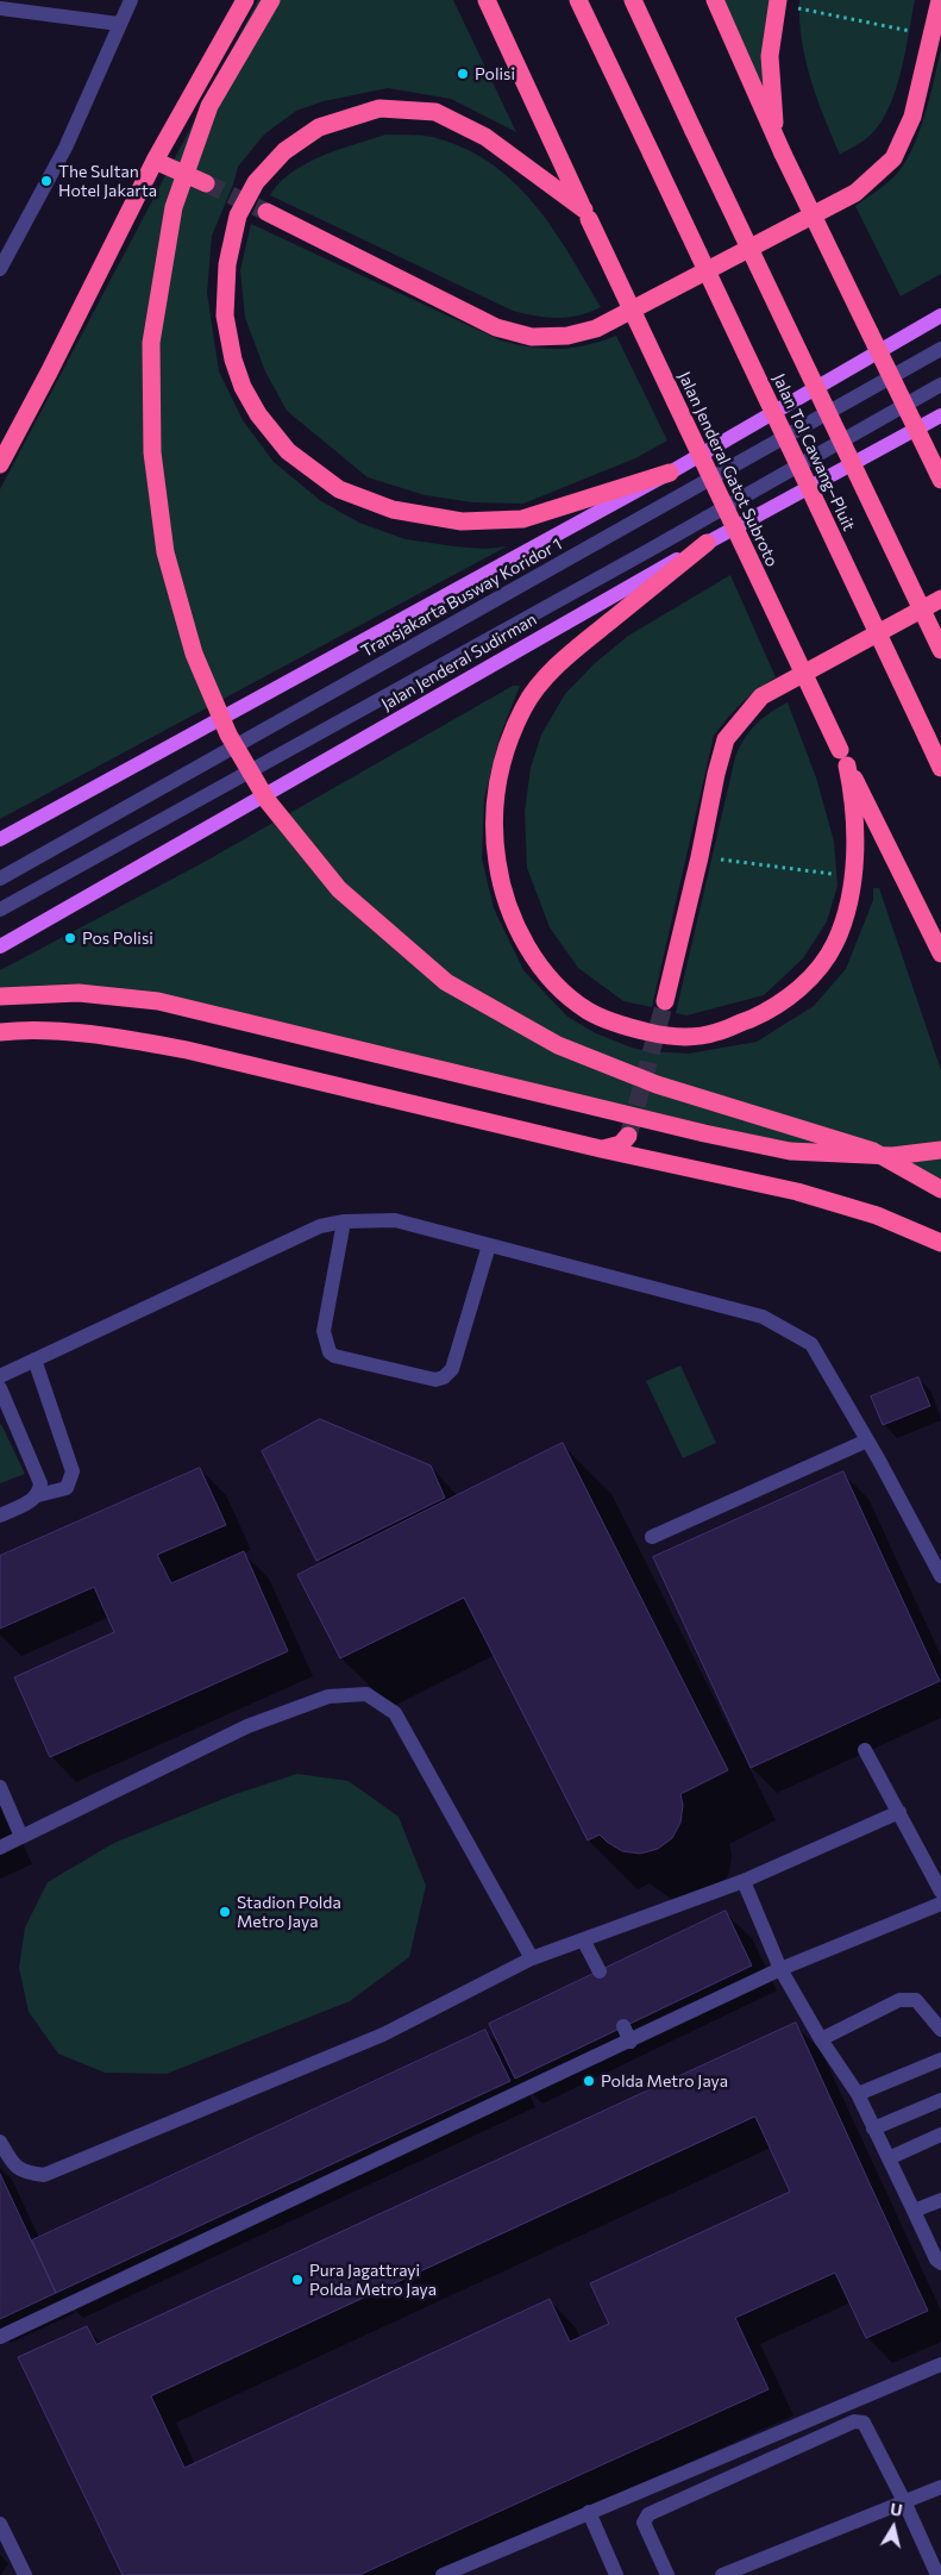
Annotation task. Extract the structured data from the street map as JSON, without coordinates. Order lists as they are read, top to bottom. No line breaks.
{"streets":{"highway":["Jalan Tol Cawang–Pluit","Jalan Jenderal Gatot Subroto"],"main road":["Jalan Jenderal Sudirman"],"lane":["Transjakarta Busway Koridor 1"]},"places":["Polisi","The Sultan Hotel Jakarta","Pos Polisi","Stadion Polda Metro Jaya","Polda Metro Jaya","Pura Jagattrayi Polda Metro Jaya"],"north":"top"}
